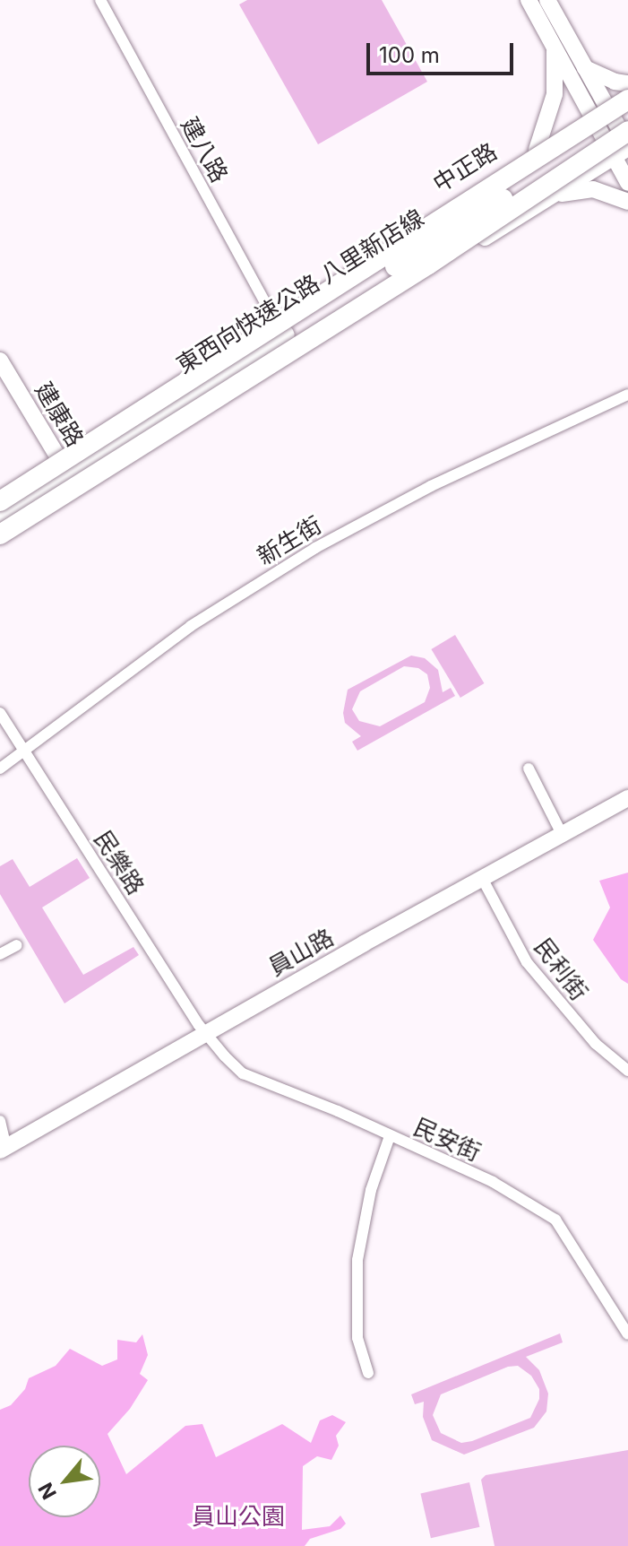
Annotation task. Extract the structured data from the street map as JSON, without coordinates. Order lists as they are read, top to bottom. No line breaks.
{"streets":{"highway":["東西向快速公路 八里新店線"],"main road":["中正路","建康路","員山路"],"street":["建八路","新生街","民樂路","民利街","民安街"]},"crossings":[["建八路","中正路"],["中正路","東西向快速公路 八里新店線"],["中正路","建康路"],["新生街","民樂路"],["民樂路","員山路"],["民樂路","民安街"],["員山路","民利街"],["員山路","民安街"]],"parks":["員山公園"],"scale_bar":"100 m","north":"bottom left"}
